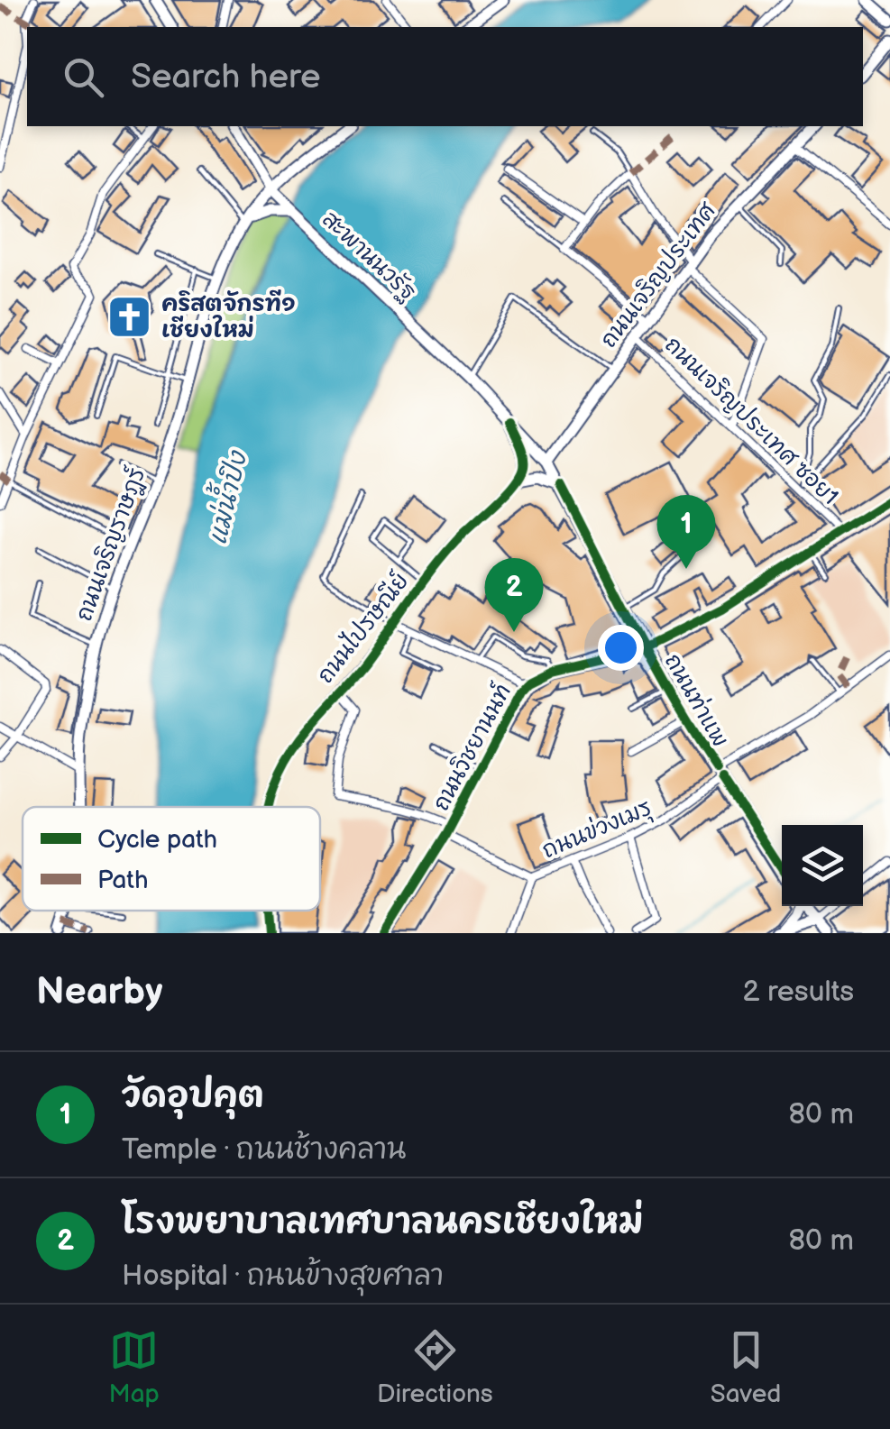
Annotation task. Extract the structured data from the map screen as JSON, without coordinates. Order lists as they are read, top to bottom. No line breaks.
{"streets":{"main road":["สะพานนวรัฐ","ถนนเจริญประเทศ","ถนนเจริญราษฎร์","ถนนไปรษณีย์","ถนนท่าแพ"],"street":["ถนนเจริญประเทศ ซอย1","ถนนวิชยานนท์","ถนนข่วงเมรุ"]},"crossings":[["สะพานนวรัฐ","ถนนเจริญราษฎร์"],["สะพานนวรัฐ","ถนนท่าแพ"],["ถนนเจริญประเทศ","ถนนเจริญประเทศ ซอย1"],["ถนนเจริญประเทศ","ถนนท่าแพ"],["ถนนท่าแพ","ถนนวิชยานนท์"],["ถนนท่าแพ","ถนนข่วงเมรุ"]],"water":["แม่น้ำปิง"],"places":{"church":["คริสตจักรที๑ เชียงใหม่"]},"legend":["Cycle path","Path"],"page":{"search":"Search here","pins":["1","2"],"heading":["Nearby","2 results"],"list":[{"mark":"1","name":"วัดอุปคุต","note":"Temple · ถนนช้างคลาน","value":"80 m"},{"mark":"2","name":"โรงพยาบาลเทศบาลนครเชียงใหม่","note":"Hospital · ถนนข้างสุขศาลา","value":"80 m"}],"nav":["Map","Directions","Saved"]}}
